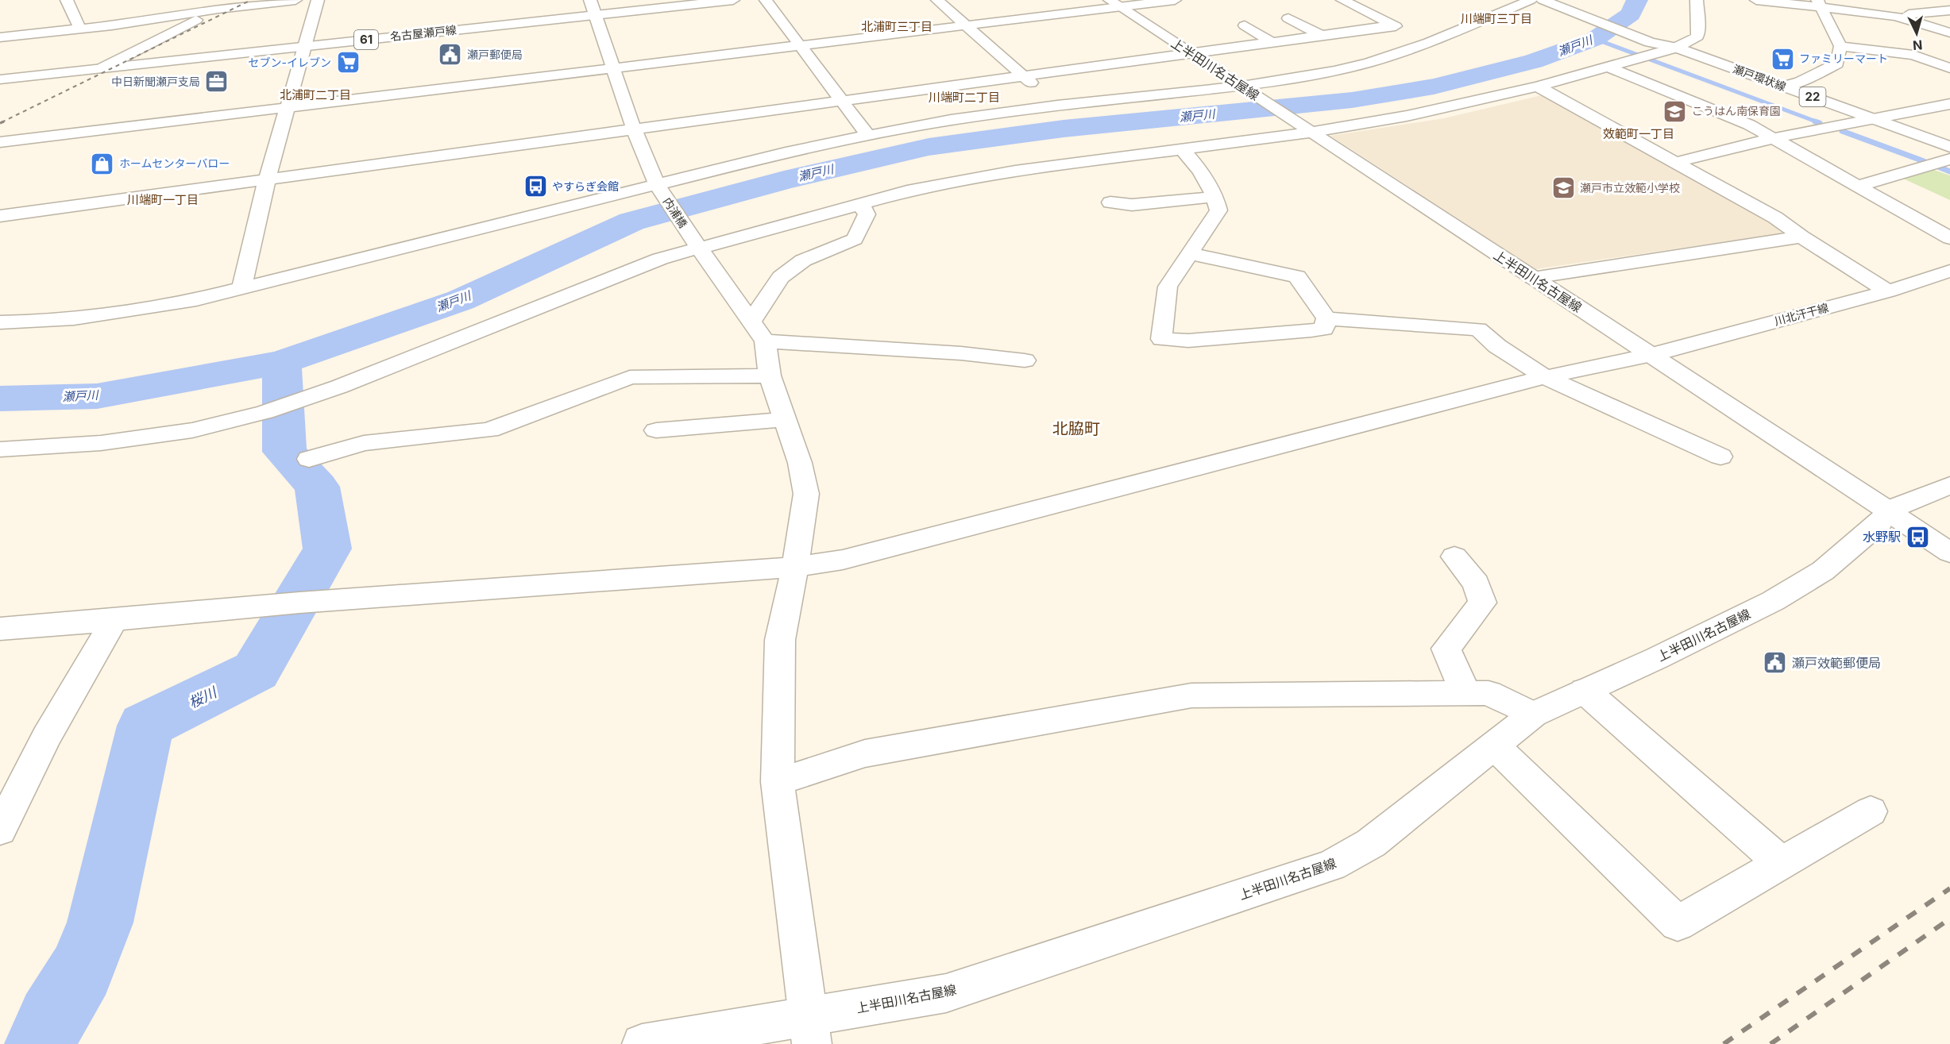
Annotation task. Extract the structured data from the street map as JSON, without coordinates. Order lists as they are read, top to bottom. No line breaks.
{"streets":{"street":["名古屋瀬戸線","61","上半田川名古屋線","瀬戸環状線","22","内浦橋","川北汗干線"]},"crossings":[["名古屋瀬戸線","内浦橋"],["上半田川名古屋線","川北汗干線"]],"districts":["川端町三丁目","北浦町三丁目","北浦町二丁目","川端町二丁目","效範町一丁目","川端町一丁目","北脇町"],"water":["瀬戸川","桜川"],"places":{"public building":["瀬戸郵便局","瀬戸效範郵便局"],"supermarket":["ファミリーマート","セブン-イレブン"],"office":["中日新聞瀬戸支局"],"school or university":["こうはん南保育園","瀬戸市立效範小学校"],"shop":["ホームセンターバロー"],"bus stop":["やすらぎ会館","水野駅"]},"north":"bottom"}
